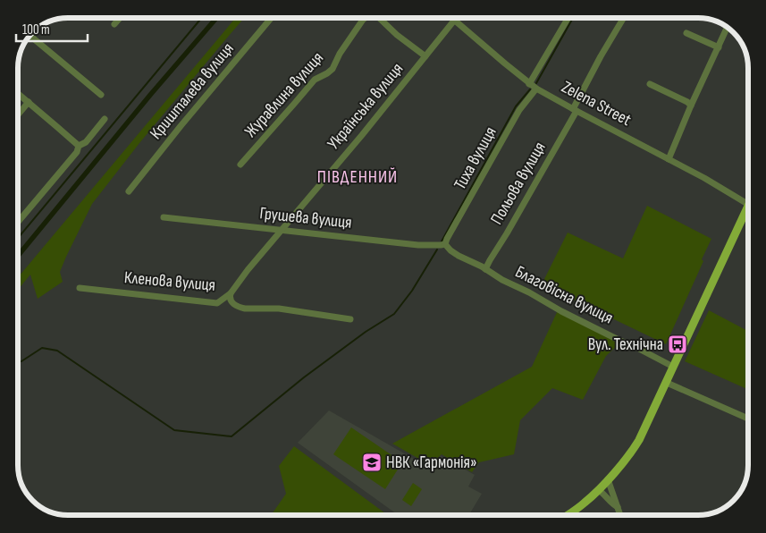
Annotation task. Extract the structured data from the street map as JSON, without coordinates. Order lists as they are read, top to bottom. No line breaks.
{"streets":{"street":["Кришталева вулиця","Журавлина вулиця","Zelena Street","Українська вулиця","Тиха вулиця","Польова вулиця","Грушева вулиця","Кленова вулиця","Благовісна вулиця"]},"crossings":[["Журавлина вулиця","Українська вулиця"],["Zelena Street","Українська вулиця"],["Zelena Street","Тиха вулиця"],["Zelena Street","Польова вулиця"],["Українська вулиця","Грушева вулиця"],["Українська вулиця","Кленова вулиця"],["Тиха вулиця","Грушева вулиця"],["Тиха вулиця","Благовісна вулиця"],["Польова вулиця","Благовісна вулиця"],["Грушева вулиця","Благовісна вулиця"]],"districts":["ПІВДЕННИЙ"],"places":{"bus stop":["Вул. Технічна"],"school or university":["НВК «Гармонія»"]},"scale_bar":"100 m"}
